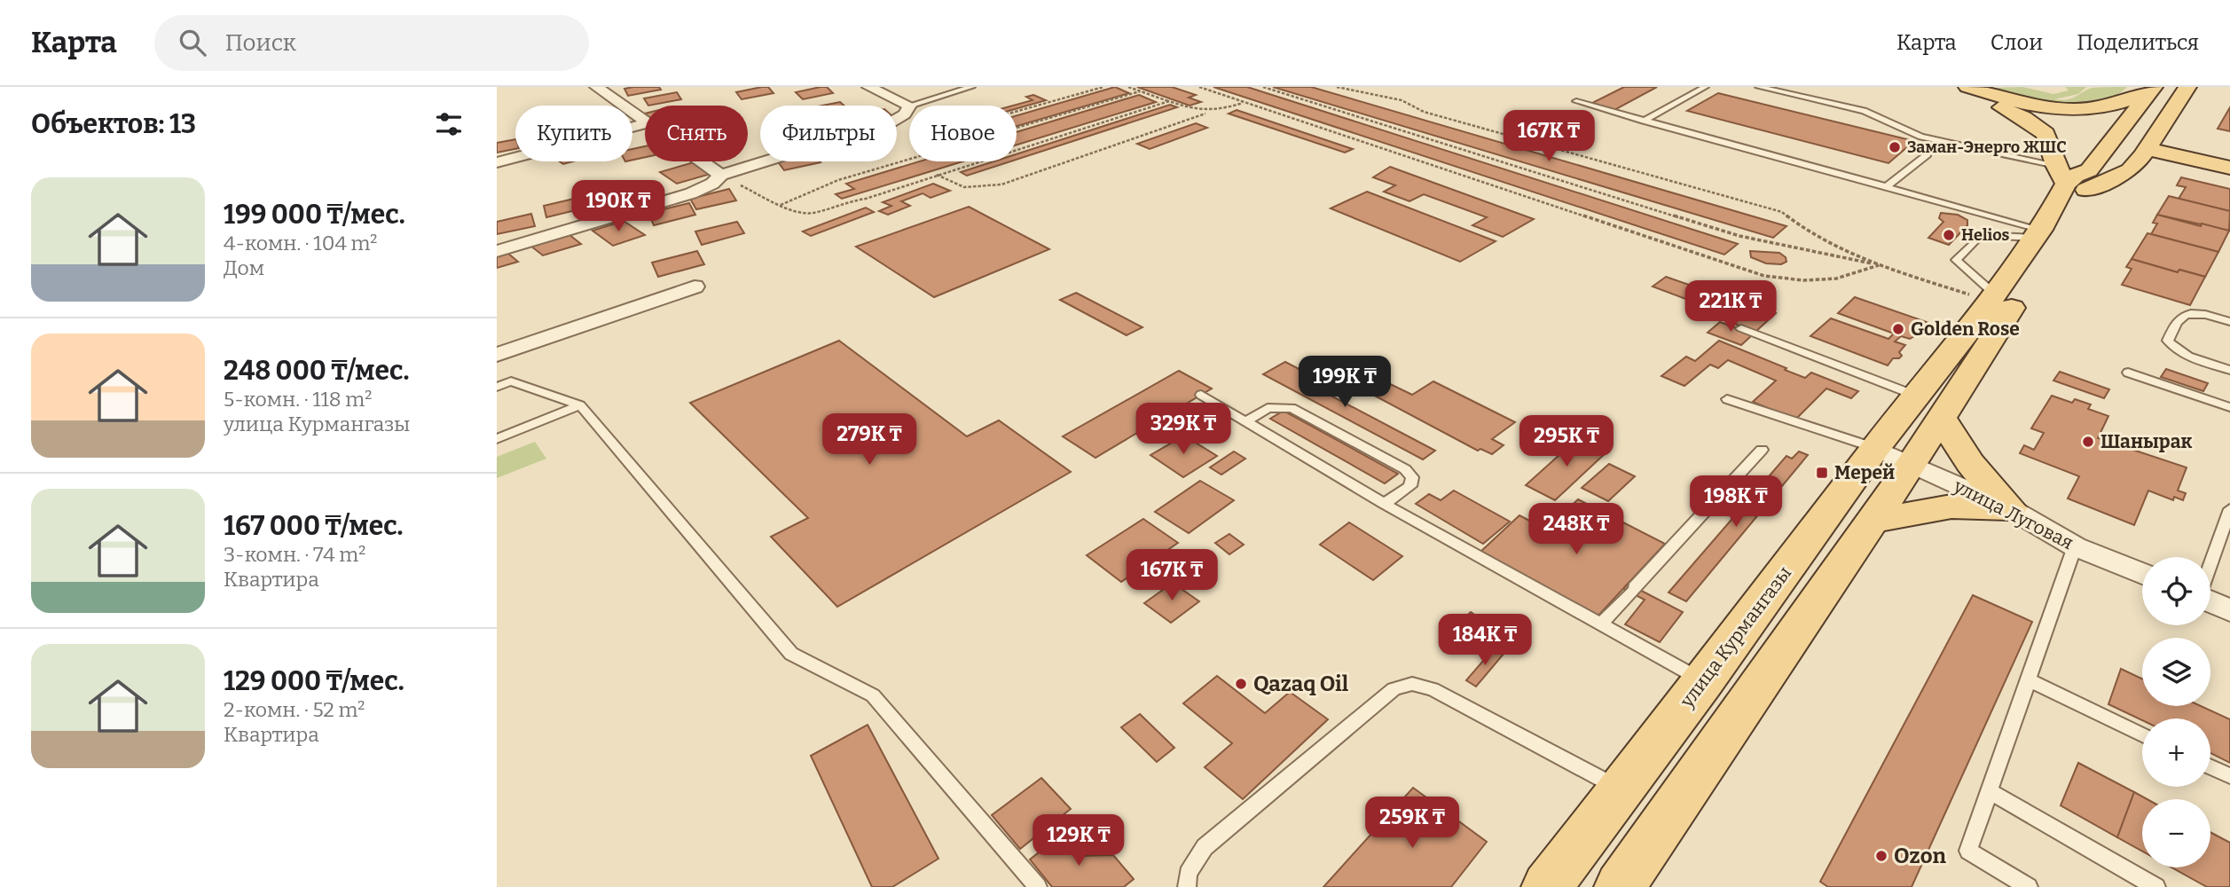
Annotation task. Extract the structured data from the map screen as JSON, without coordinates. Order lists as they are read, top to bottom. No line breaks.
{"streets":{"main road":["улица Курмангазы"],"street":["улица Луговая"]},"crossings":[["улица Луговая","улица Курмангазы"]],"places":{"other":["Заман-Энерго ЖШС","Helios","Golden Rose","Шанырак","Qazaq Oil","Ozon"],"transit":["Мерей"]},"page":{"header":"Карта","search":"Поиск","nav":["Карта","Слои","Поделиться"],"heading":"Объектов: 13","chip":["Купить","Снять","Фильтры","Новое"],"price":["167K ₸","190K ₸","221K ₸","199K ₸","329K ₸","279K ₸","295K ₸","198K ₸","248K ₸","167K ₸","184K ₸","259K ₸","129K ₸"],"list":[{"name":"199 000 ₸/мес.","note":"4-комн. · 104 m² · Дом"},{"name":"248 000 ₸/мес.","note":"5-комн. · 118 m² · улица Курмангазы"},{"name":"167 000 ₸/мес.","note":"3-комн. · 74 m² · Квартира"},{"name":"129 000 ₸/мес.","note":"2-комн. · 52 m² · Квартира"}],"map_buttons":["+","−"]}}
